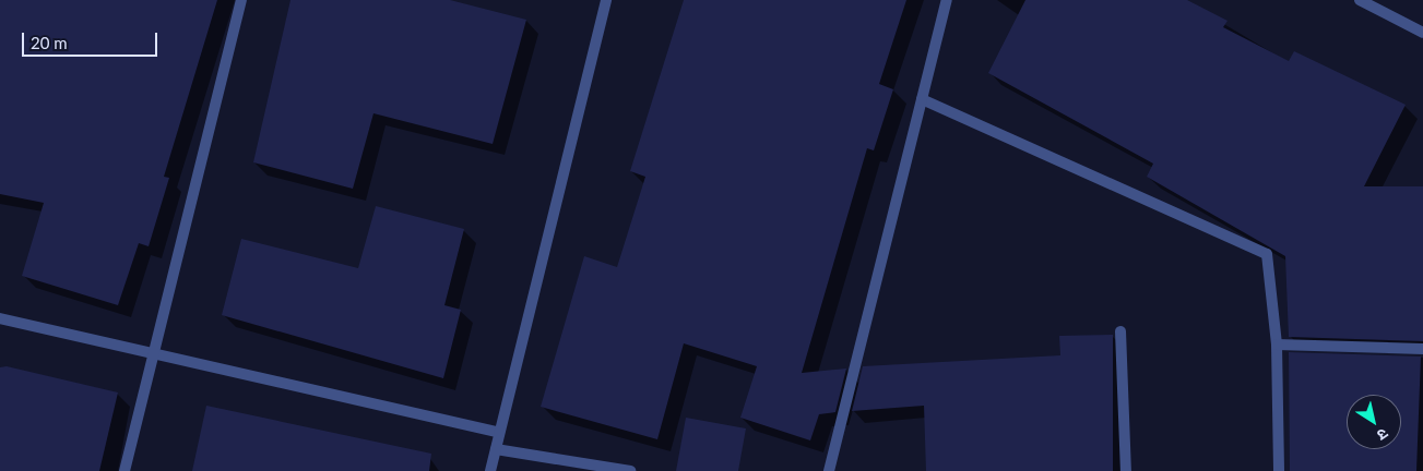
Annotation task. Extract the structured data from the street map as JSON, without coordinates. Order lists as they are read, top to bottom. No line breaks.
{"scale_bar":"20 m","north":"bottom right"}
